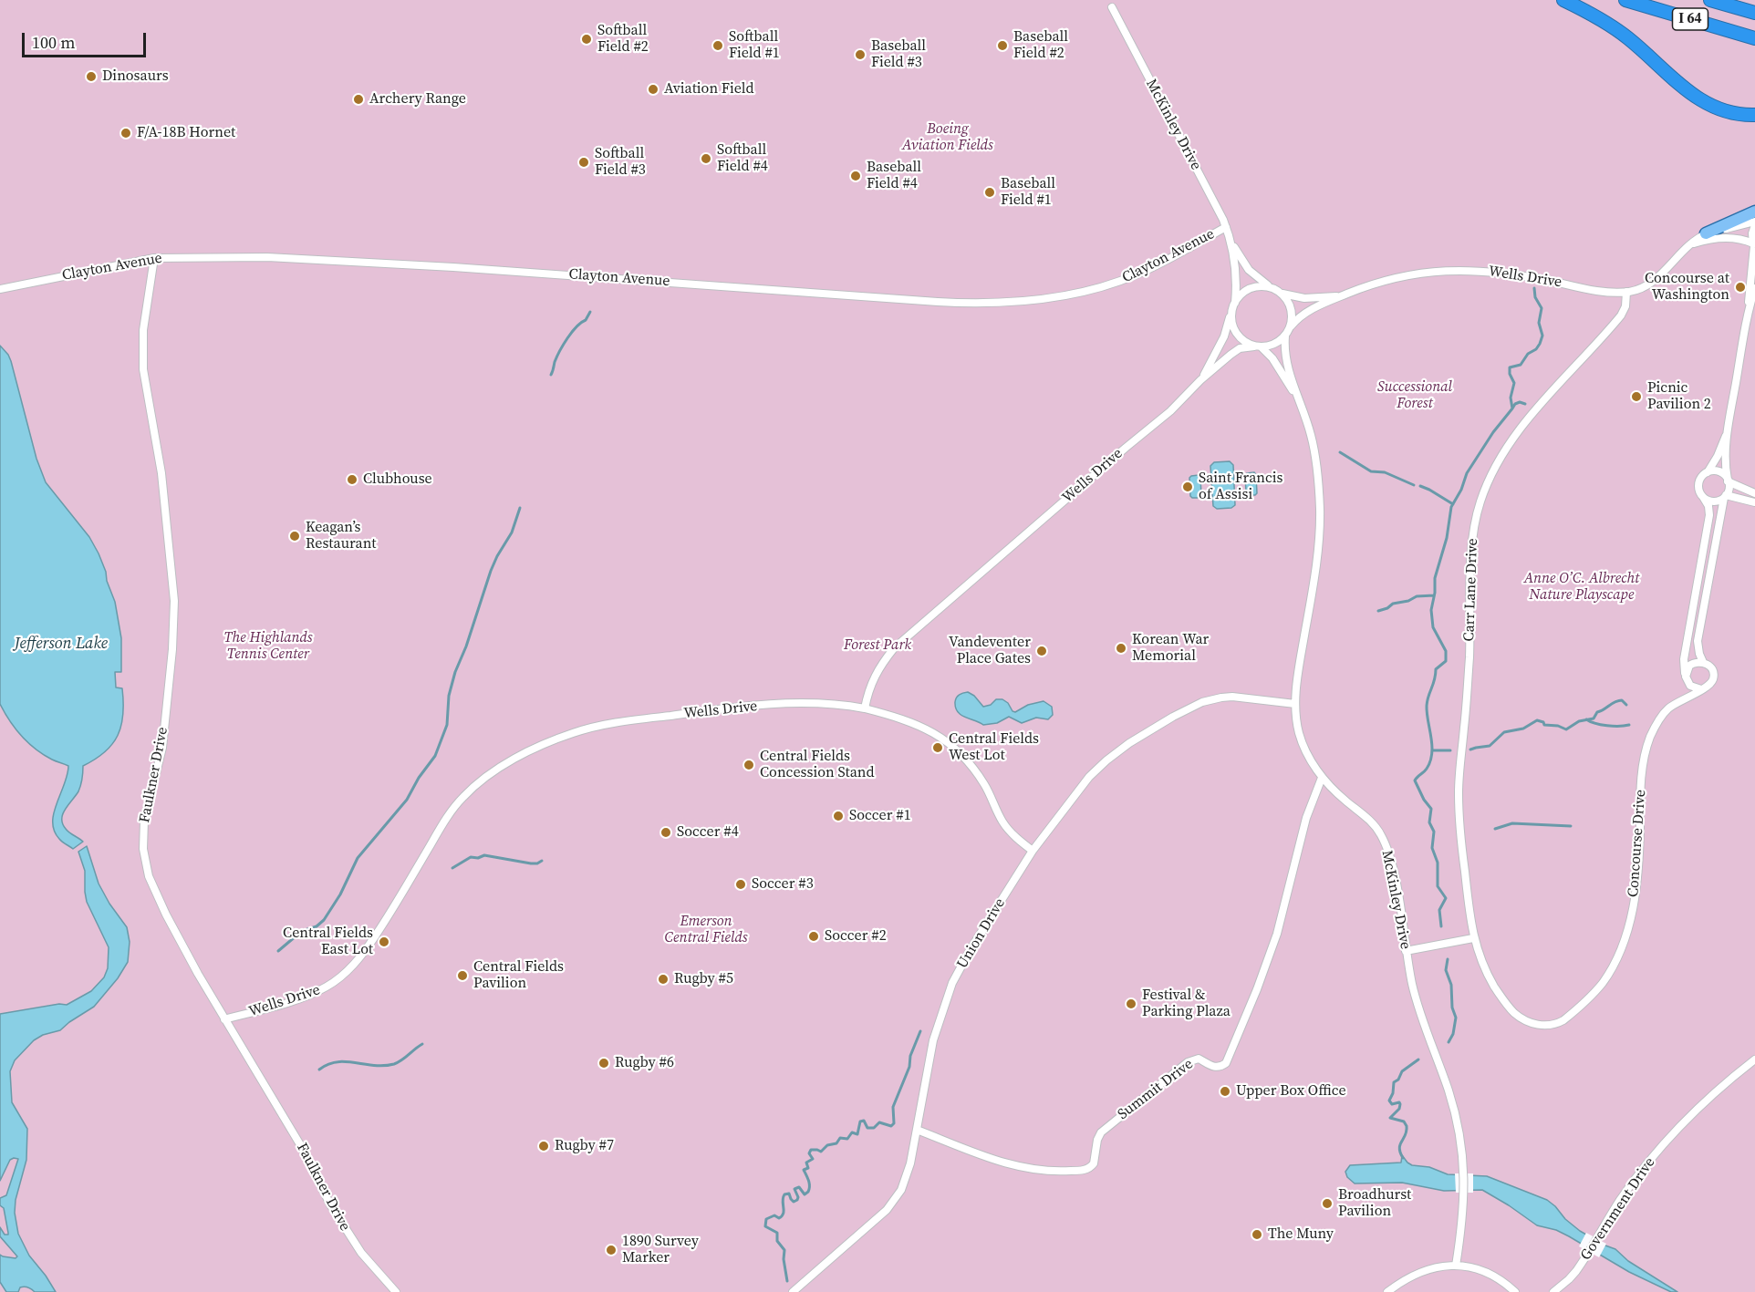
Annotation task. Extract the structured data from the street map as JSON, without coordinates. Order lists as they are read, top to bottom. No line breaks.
{"streets":{"highway":["I 64"],"street":["McKinley Drive","Clayton Avenue","Wells Drive","Carr Lane Drive","Faulkner Drive","Concourse Drive","Union Drive","Summit Drive","Government Drive"]},"crossings":[["McKinley Drive","Clayton Avenue"],["McKinley Drive","Wells Drive"],["McKinley Drive","Union Drive"],["McKinley Drive","Summit Drive"],["Clayton Avenue","Faulkner Drive"],["Wells Drive","Carr Lane Drive"],["Wells Drive","Faulkner Drive"],["Carr Lane Drive","Concourse Drive"],["Union Drive","Summit Drive"]],"water":["Jefferson Lake"],"parks":["Boeing Aviation Fields","Successional Forest","Anne O’C. Albrecht Nature Playscape","The Highlands Tennis Center","Forest Park","Emerson Central Fields"],"places":["Softball Field #2","Softball Field #1","Baseball Field #2","Baseball Field #3","Dinosaurs","Aviation Field","Archery Range","F/A-18B Hornet","Softball Field #4","Softball Field #3","Baseball Field #4","Baseball Field #1","Concourse at Washington","Picnic Pavilion 2","Clubhouse","Saint Francis of Assisi","Keagan’s Restaurant","Korean War Memorial","Vandeventer Place Gates","Central Fields West Lot","Central Fields Concession Stand","Soccer #1","Soccer #4","Soccer #3","Soccer #2","Central Fields East Lot","Central Fields Pavilion","Rugby #5","Festival & Parking Plaza","Rugby #6","Upper Box Office","Rugby #7","Broadhurst Pavilion","The Muny","1890 Survey Marker"],"scale_bar":"100 m"}
